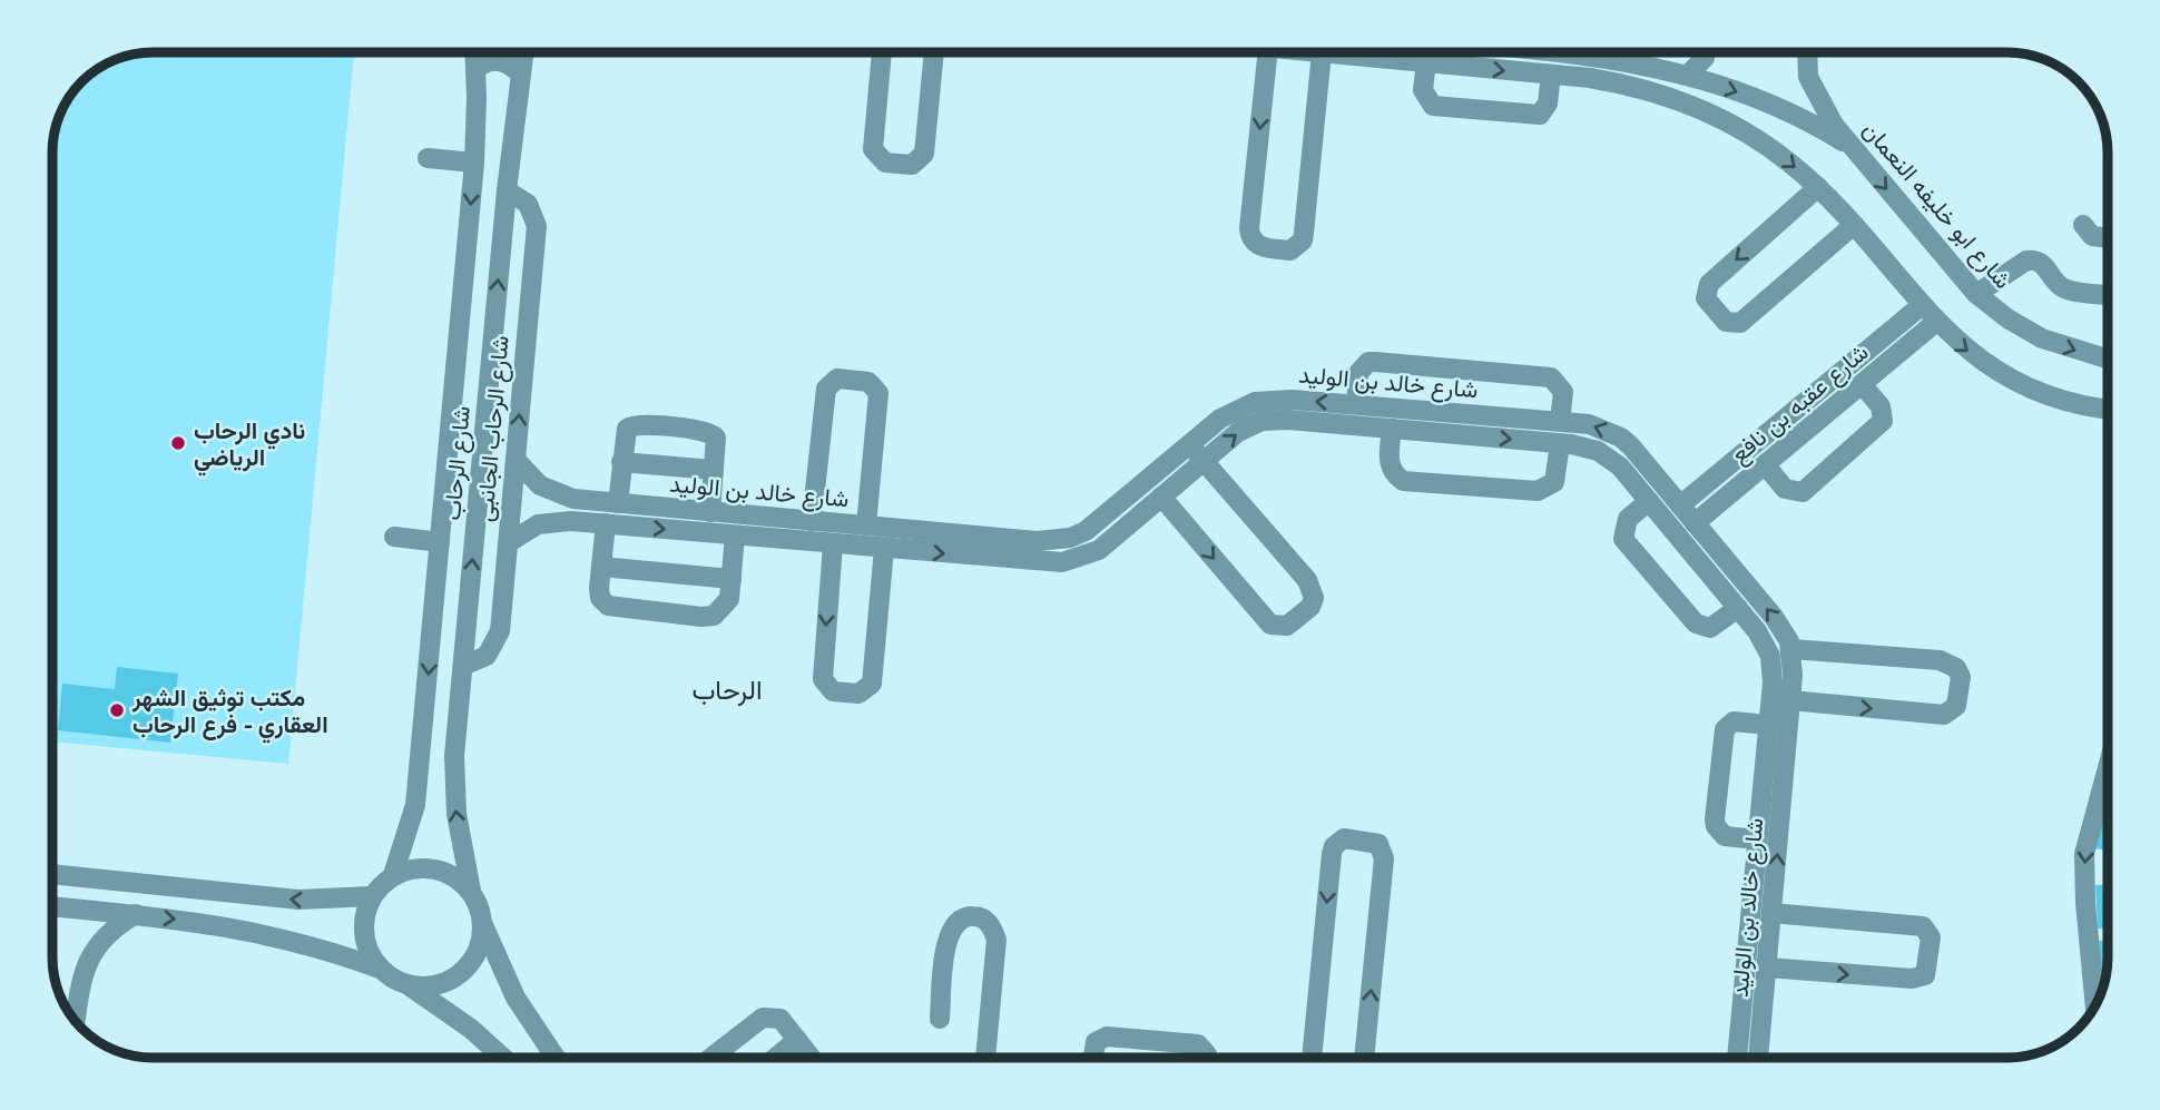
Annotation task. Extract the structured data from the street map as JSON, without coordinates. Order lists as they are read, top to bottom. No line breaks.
{"streets":{"street":["شارع ابو خليفه النعمان","شارع خالد بن الوليد","شارع عقبه بن نافع","شارع الرحاب الجانبى","شارع الرحاب"]},"crossings":[["شارع خالد بن الوليد","شارع عقبه بن نافع"],["شارع خالد بن الوليد","شارع الرحاب الجانبى"],["شارع الرحاب الجانبى","شارع الرحاب"]],"one_way":["شارع الرحاب الجانبى"],"districts":["الرحاب"],"places":["نادي الرحاب الرياضي","مكتب توثيق الشهر العقاري - فرع الرحاب"]}
